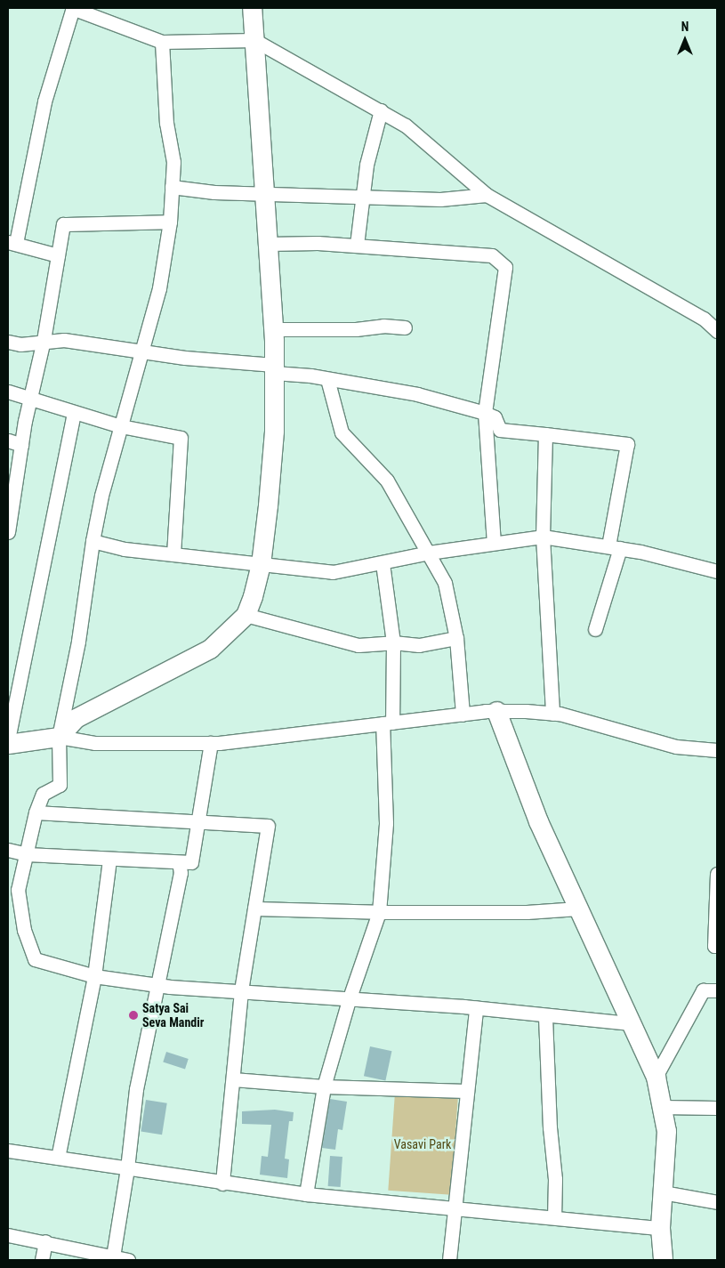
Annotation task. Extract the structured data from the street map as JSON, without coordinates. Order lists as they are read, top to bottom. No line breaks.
{"parks":["Vasavi Park"],"places":["Satya Sai Seva Mandir"],"north":"top"}
